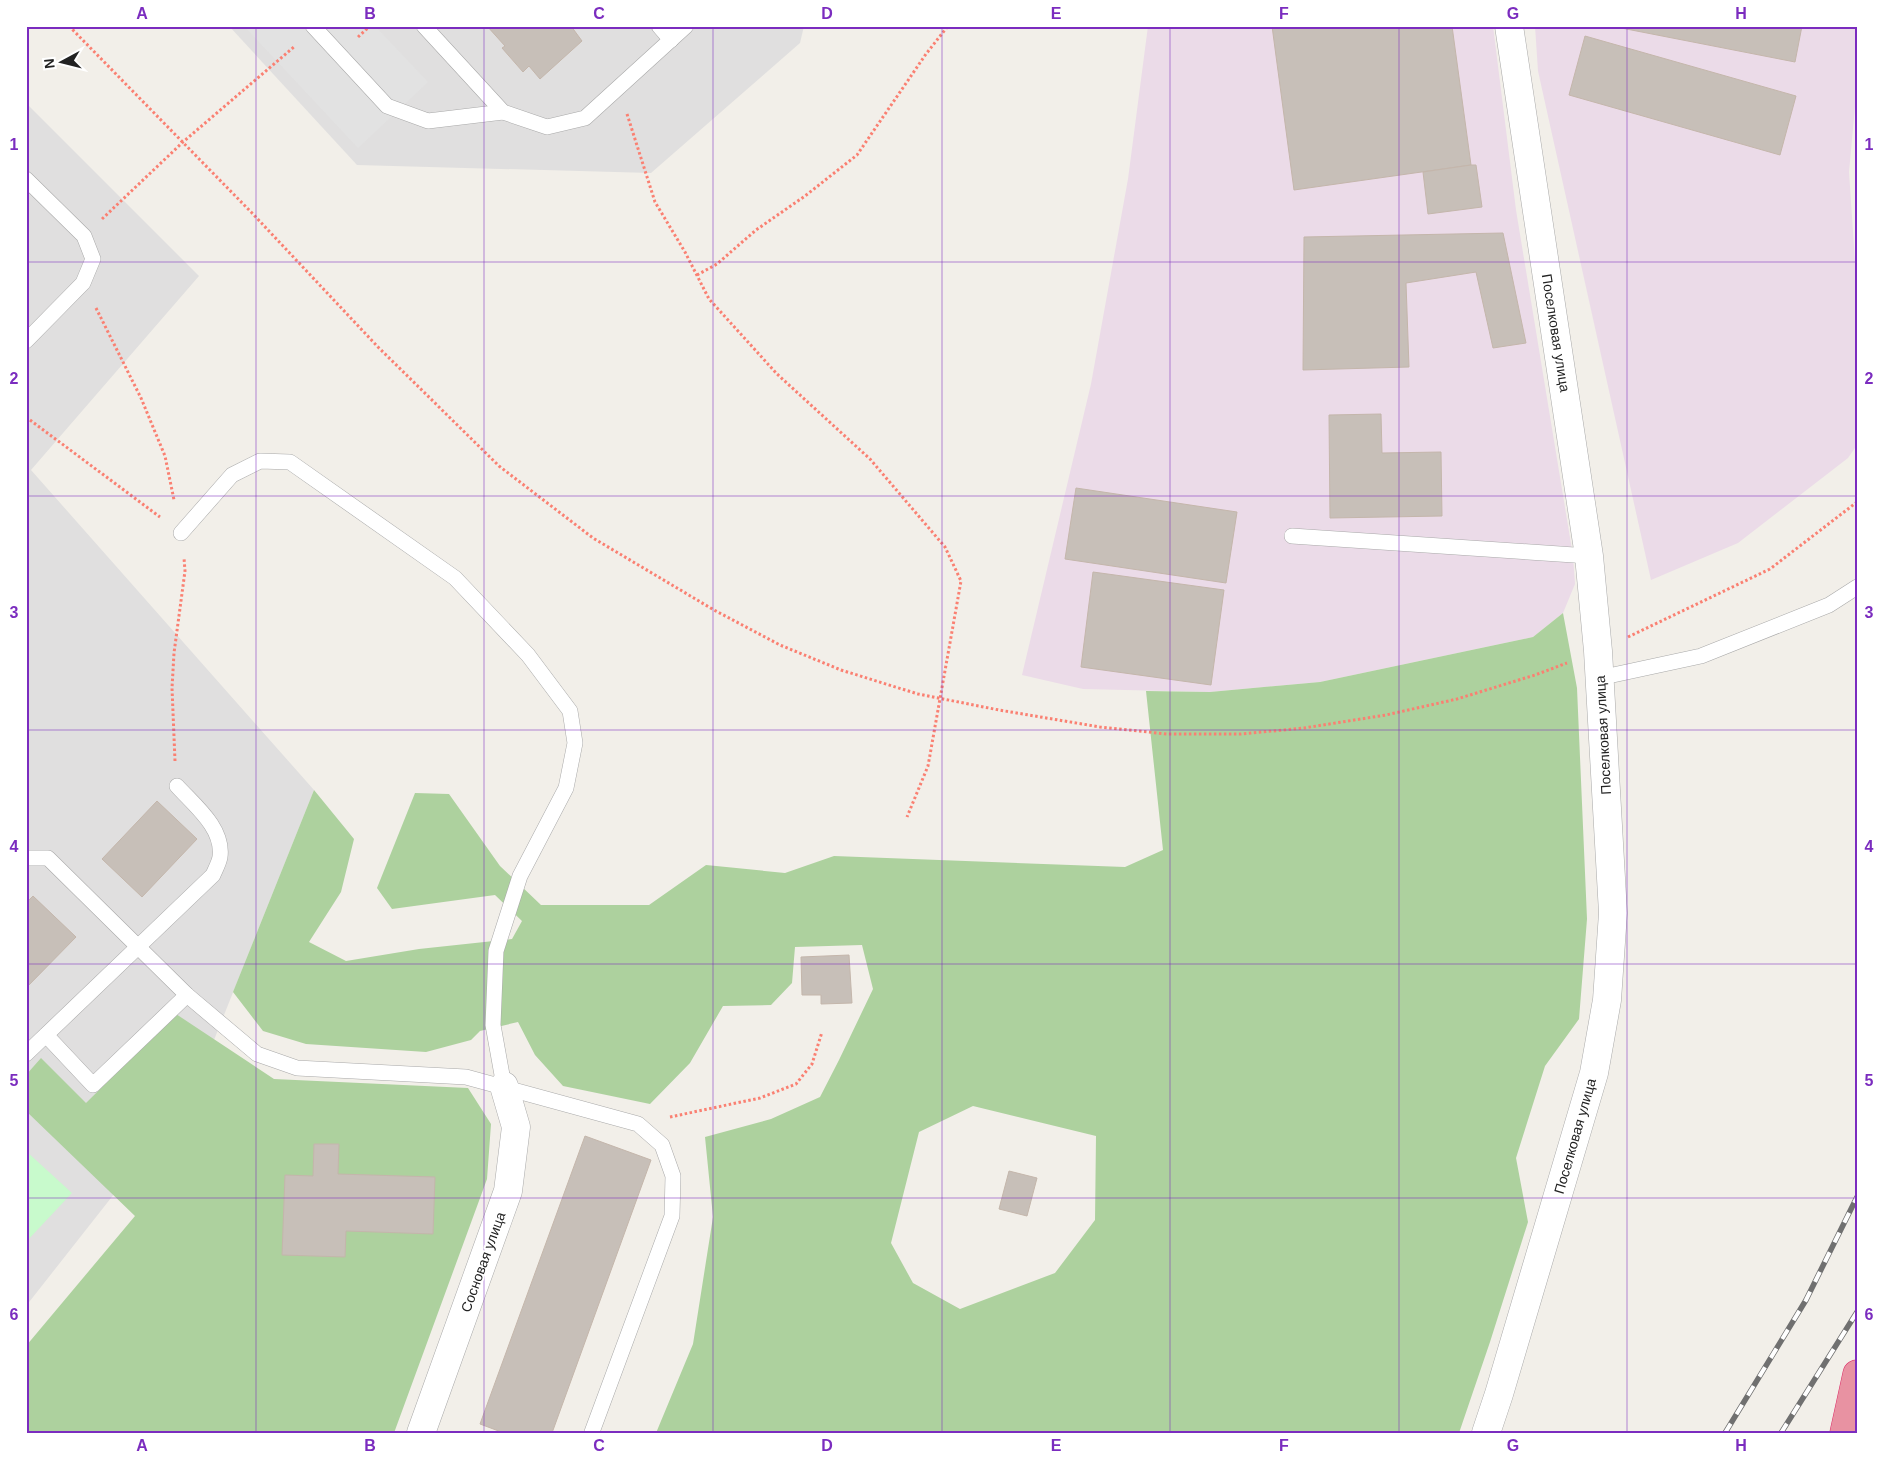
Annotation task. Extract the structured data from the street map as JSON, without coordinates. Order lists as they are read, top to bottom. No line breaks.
{"streets":{"street":["Поселковая улица","Сосновая улица"]},"north":"left","grid":{"columns":["A","B","C","D","E","F","G","H"],"rows":["1","2","3","4","5","6"]}}
